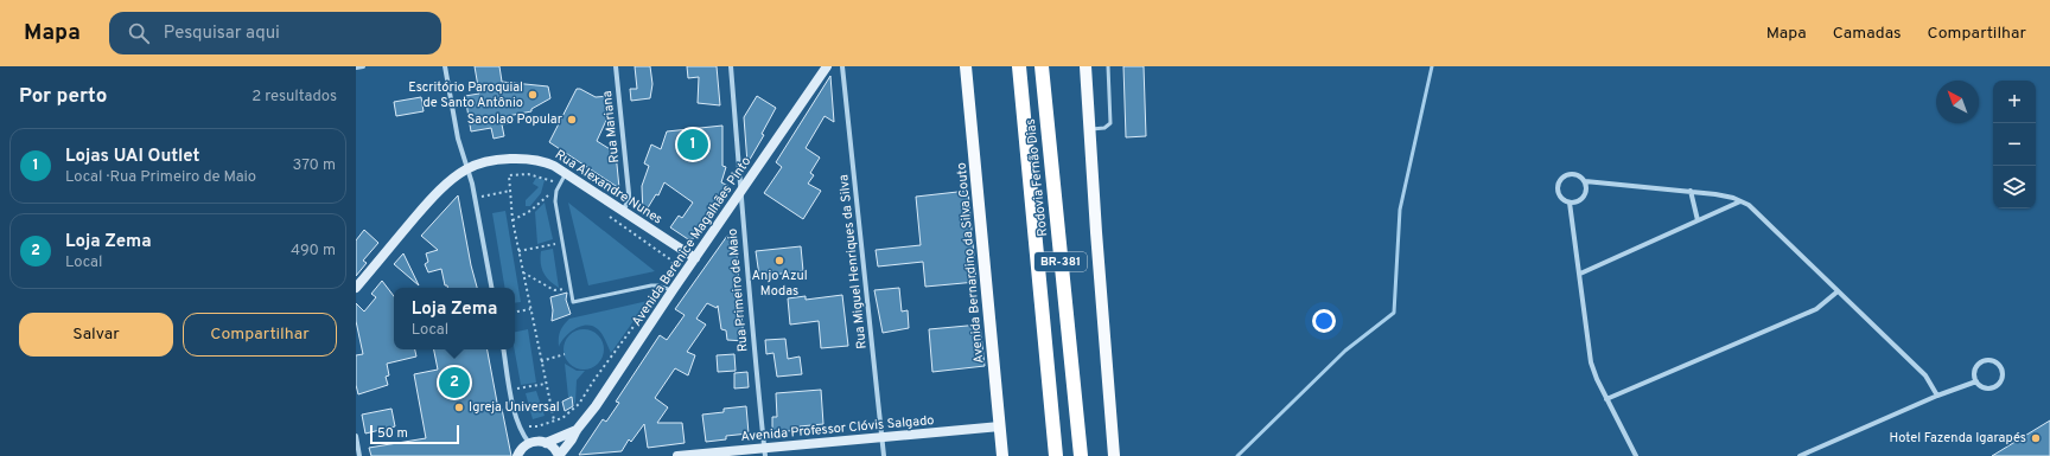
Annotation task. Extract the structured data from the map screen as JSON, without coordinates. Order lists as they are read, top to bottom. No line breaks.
{"streets":{"highway":["Rodovia Fernão Dias","BR-381"],"main road":["Rua Alexandre Nunes","Avenida Berenice Magalhães Pinto","Avenida Bernardino da Silva Couto","Avenida Professor Clóvis Salgado"],"street":["Rua Mariana","Rua Miguel Henriques da Silva","Rua Primeiro de Maio"]},"crossings":[["Rua Mariana","Rua Alexandre Nunes"],["Rua Alexandre Nunes","Avenida Berenice Magalhães Pinto"],["Avenida Berenice Magalhães Pinto","Rua Primeiro de Maio"],["Rua Miguel Henriques da Silva","Avenida Professor Clóvis Salgado"],["Avenida Bernardino da Silva Couto","Avenida Professor Clóvis Salgado"],["Rua Primeiro de Maio","Avenida Professor Clóvis Salgado"]],"places":["Escritório Paroquial de Santo Antônio","Sacolao Popular","Anjo Azul Modas","Igreja Universal","Hotel Fazenda Igarapés"],"scale_bar":"50 m","north":"top left","page":{"header":"Mapa","search":"Pesquisar aqui","nav":["Mapa","Camadas","Compartilhar"],"heading":["Por perto","2 resultados"],"map_buttons":["+","−"],"pins":["1","2"],"list":[{"mark":"1","name":"Lojas UAI Outlet","note":"Local · Rua Primeiro de Maio","value":"370 m"},{"mark":"2","name":"Loja Zema","note":"Local","value":"490 m"}],"popup":["Loja Zema","Local"],"buttons":["Salvar","Compartilhar"],"scale":"50 m"}}
